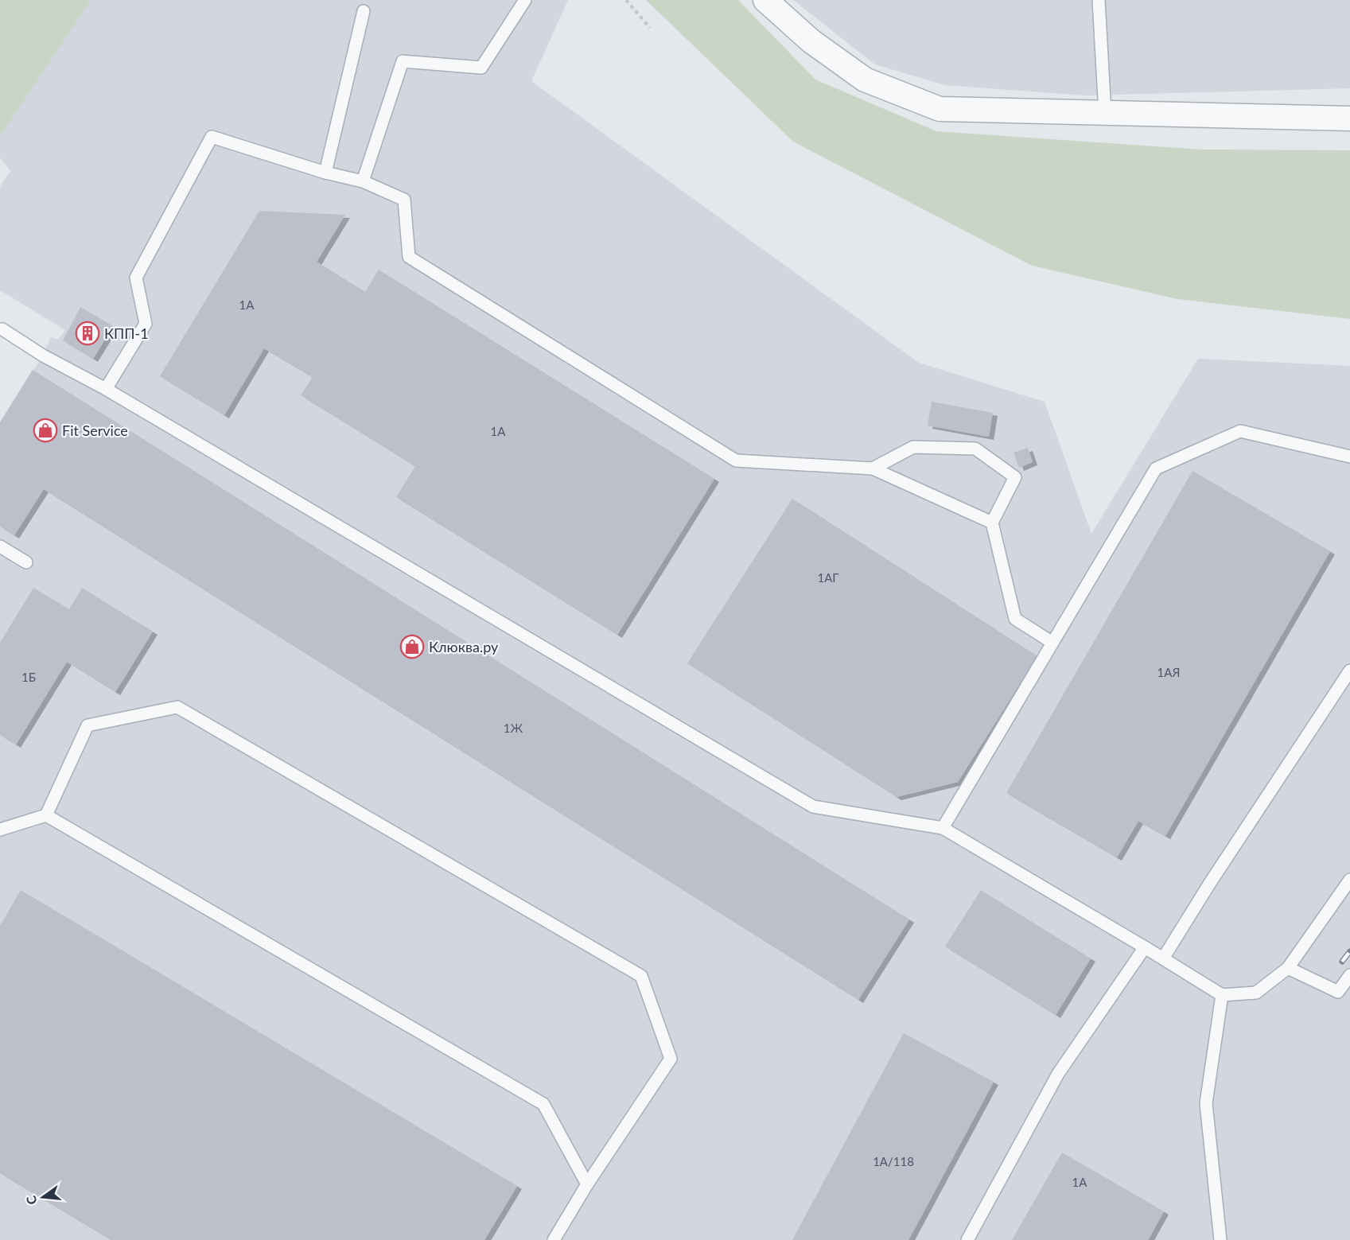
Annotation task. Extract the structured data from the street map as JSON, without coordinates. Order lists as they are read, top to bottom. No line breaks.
{"places":{"building":["КПП-1"],"shop":["Fit Service","Клюква.ру"]},"house_numbers":["1А","1А","1АГ","1АЯ","1Б","1Ж","1А/118","1А"],"north":"left"}
